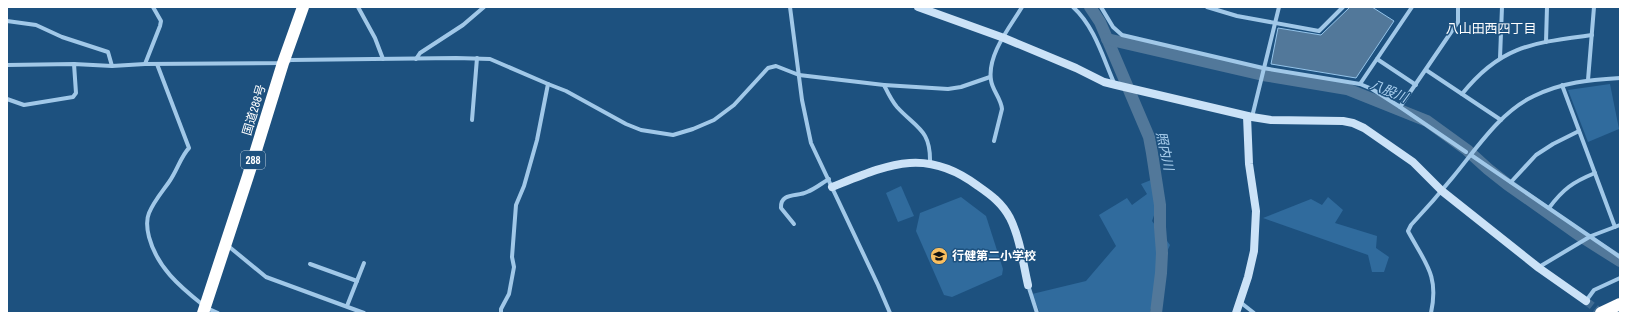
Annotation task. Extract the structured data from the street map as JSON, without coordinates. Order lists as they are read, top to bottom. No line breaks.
{"streets":{"highway":["国道288号","288"]},"districts":["八山田西四丁目"],"water":["八股川","照内川"],"places":{"school or university":["行健第二小学校"]}}
